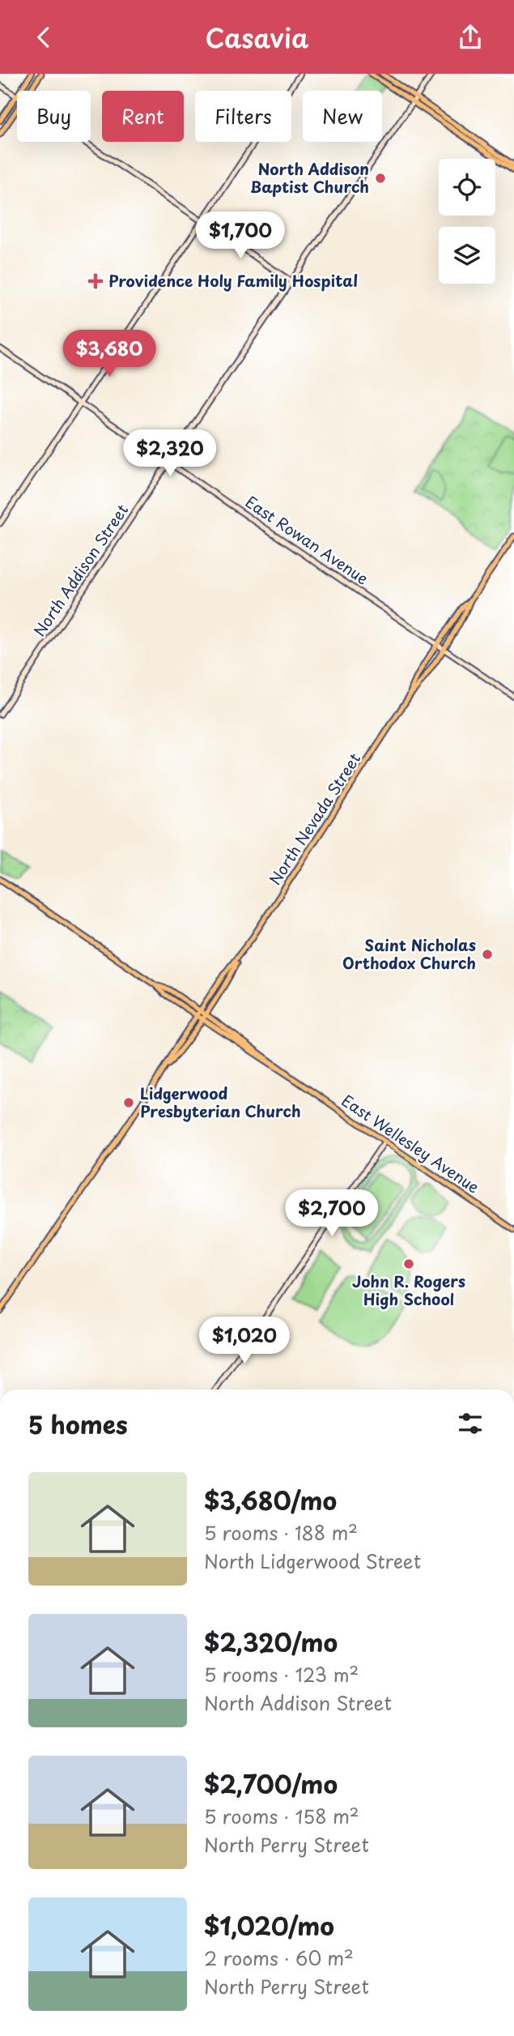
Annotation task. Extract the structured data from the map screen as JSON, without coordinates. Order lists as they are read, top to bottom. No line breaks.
{"streets":{"main road":["North Nevada Street","East Wellesley Avenue"],"street":["East Rowan Avenue","North Addison Street"]},"crossings":[["East Rowan Avenue","North Addison Street"],["East Rowan Avenue","North Nevada Street"],["North Nevada Street","East Wellesley Avenue"]],"places":{"other":["North Addison Baptist Church","Saint Nicholas Orthodox Church","Lidgerwood Presbyterian Church","John R. Rogers High School"],"health":["Providence Holy Family Hospital"]},"page":{"header":"Casavia","chip":["Buy","Rent","Filters","New"],"price":["$1,700","$3,680","$2,320","$2,700","$1,020"],"heading":"5 homes","list":[{"name":"$3,680/mo","note":"5 rooms · 188 m² · North Lidgerwood Street"},{"name":"$2,320/mo","note":"5 rooms · 123 m² · North Addison Street"},{"name":"$2,700/mo","note":"5 rooms · 158 m² · North Perry Street"},{"name":"$1,020/mo","note":"2 rooms · 60 m² · North Perry Street"}]}}
